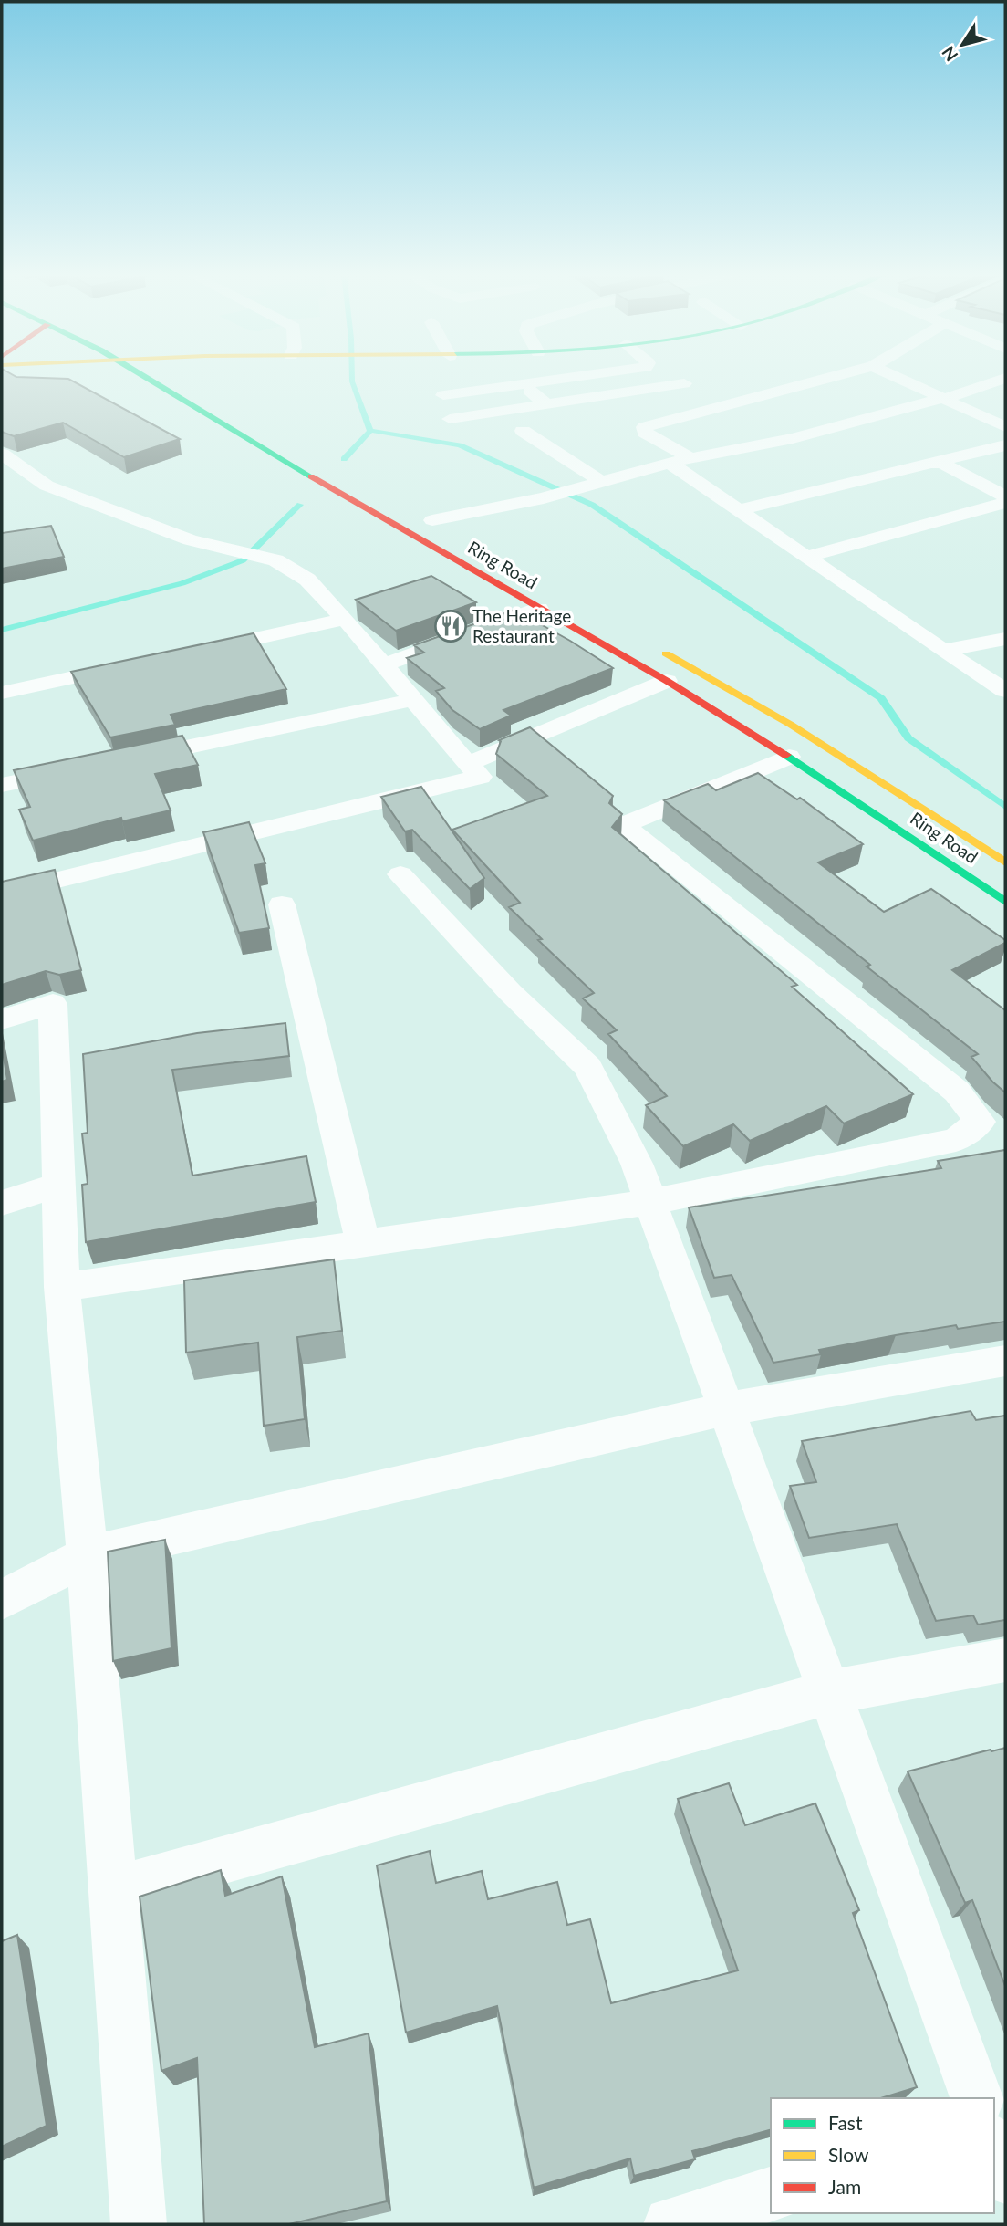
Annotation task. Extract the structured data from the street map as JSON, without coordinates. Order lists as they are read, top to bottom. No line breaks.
{"streets":{"main road":["Ring Road"]},"places":{"restaurant":["The Heritage Restaurant"]},"legend":["Fast","Slow","Jam"],"north":"bottom left"}
